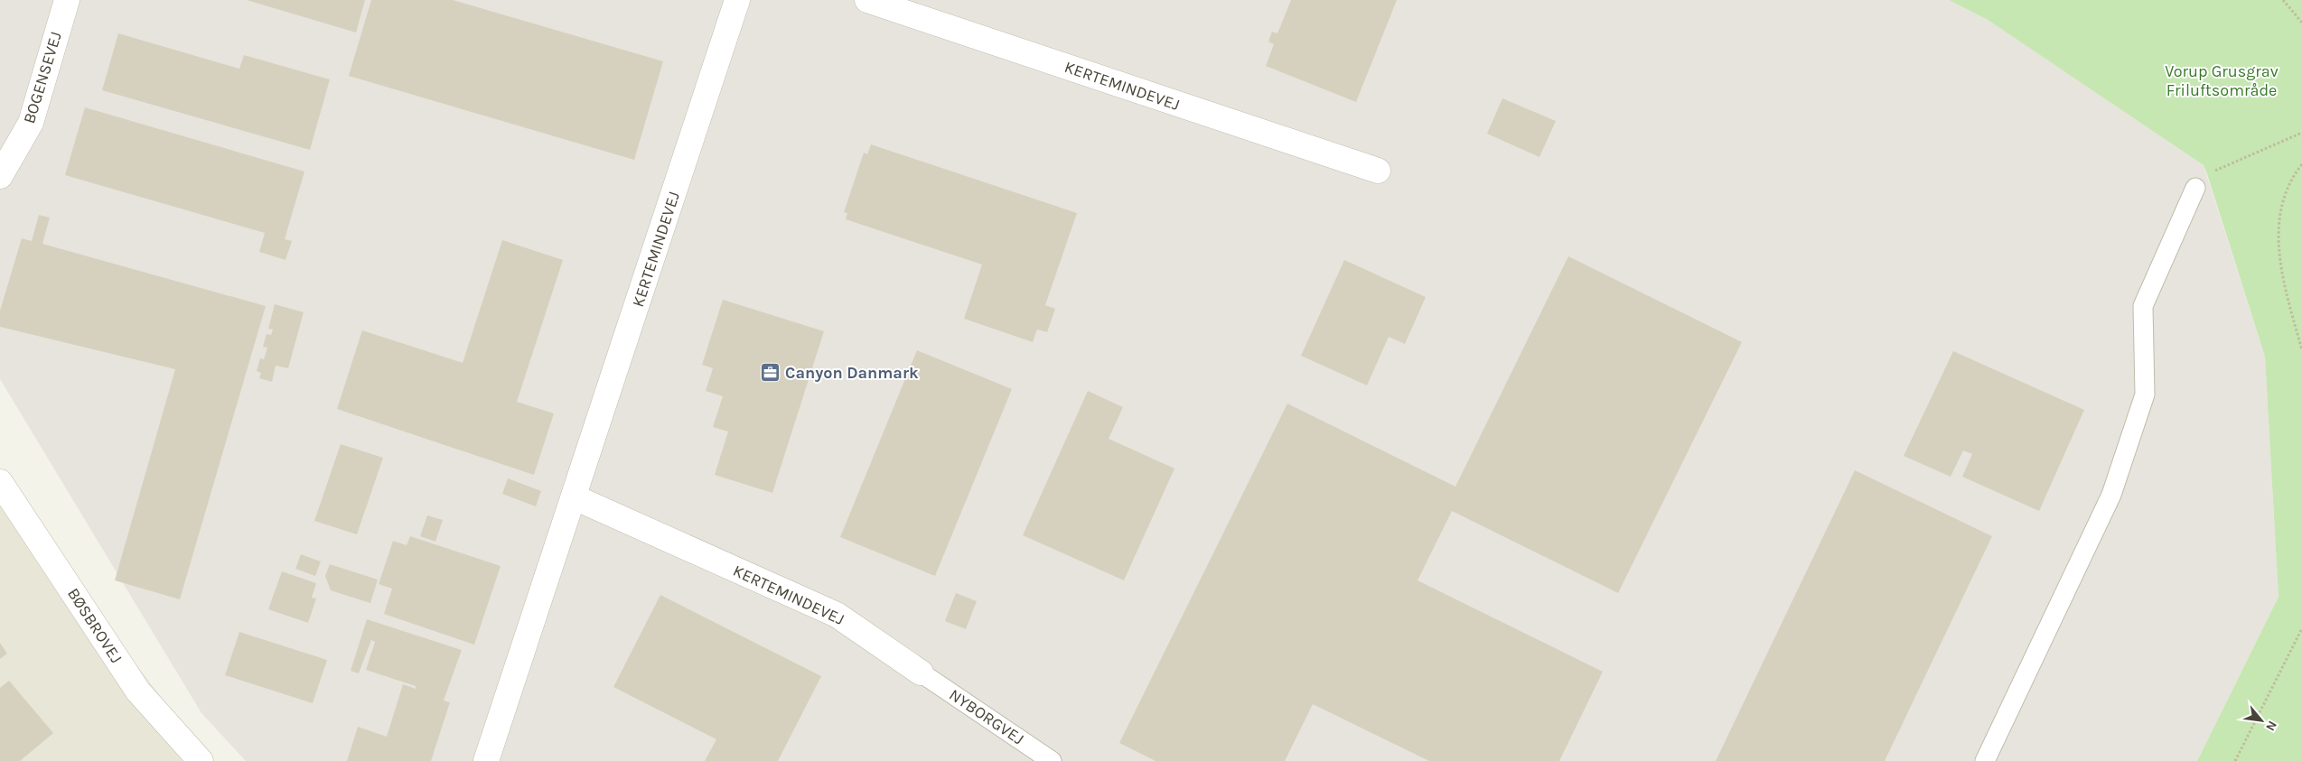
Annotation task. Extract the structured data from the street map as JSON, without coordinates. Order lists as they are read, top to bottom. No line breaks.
{"streets":{"street":["BOGENSEVEJ","KERTEMINDEVEJ","BØSBROVEJ"],"lane":["NYBORGVEJ"]},"crossings":[["KERTEMINDEVEJ","NYBORGVEJ"]],"parks":["Vorup Grusgrav Friluftsområde"],"places":{"office":["Canyon Danmark"]},"north":"bottom right"}
